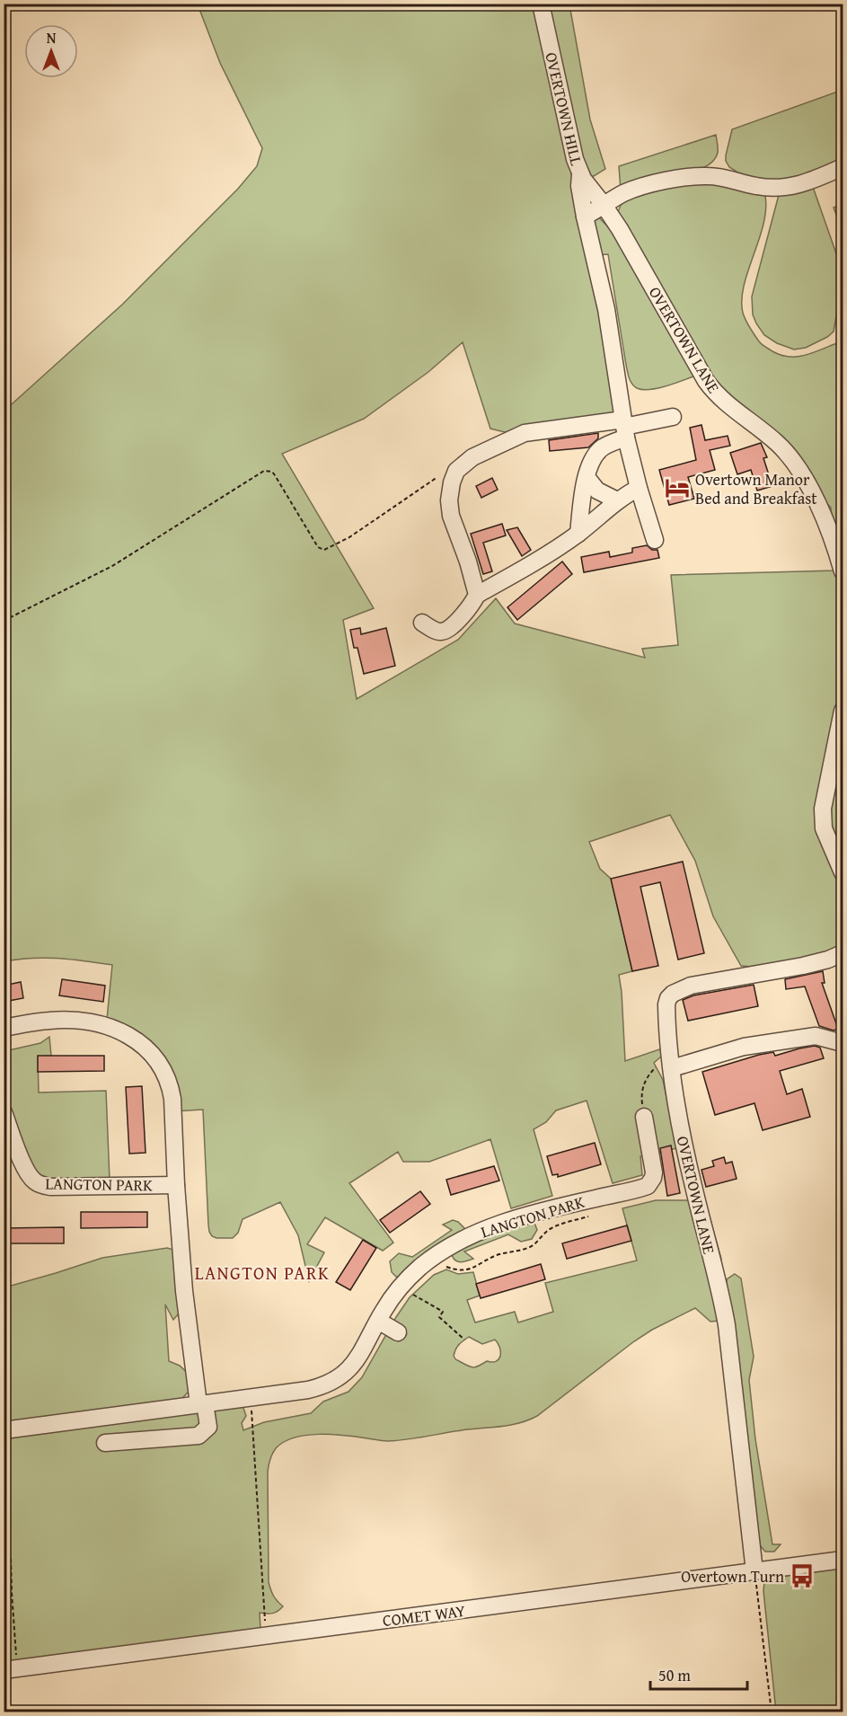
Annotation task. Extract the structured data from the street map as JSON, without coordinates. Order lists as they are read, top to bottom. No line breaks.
{"streets":{"street":["OVERTOWN HILL","OVERTOWN LANE","LANGTON PARK","COMET WAY"]},"crossings":[["OVERTOWN HILL","OVERTOWN LANE"],["OVERTOWN LANE","COMET WAY"]],"districts":["LANGTON PARK"],"places":{"hotel":["Overtown Manor Bed and Breakfast"],"bus stop":["Overtown Turn"]},"scale_bar":"50 m","north":"top"}
